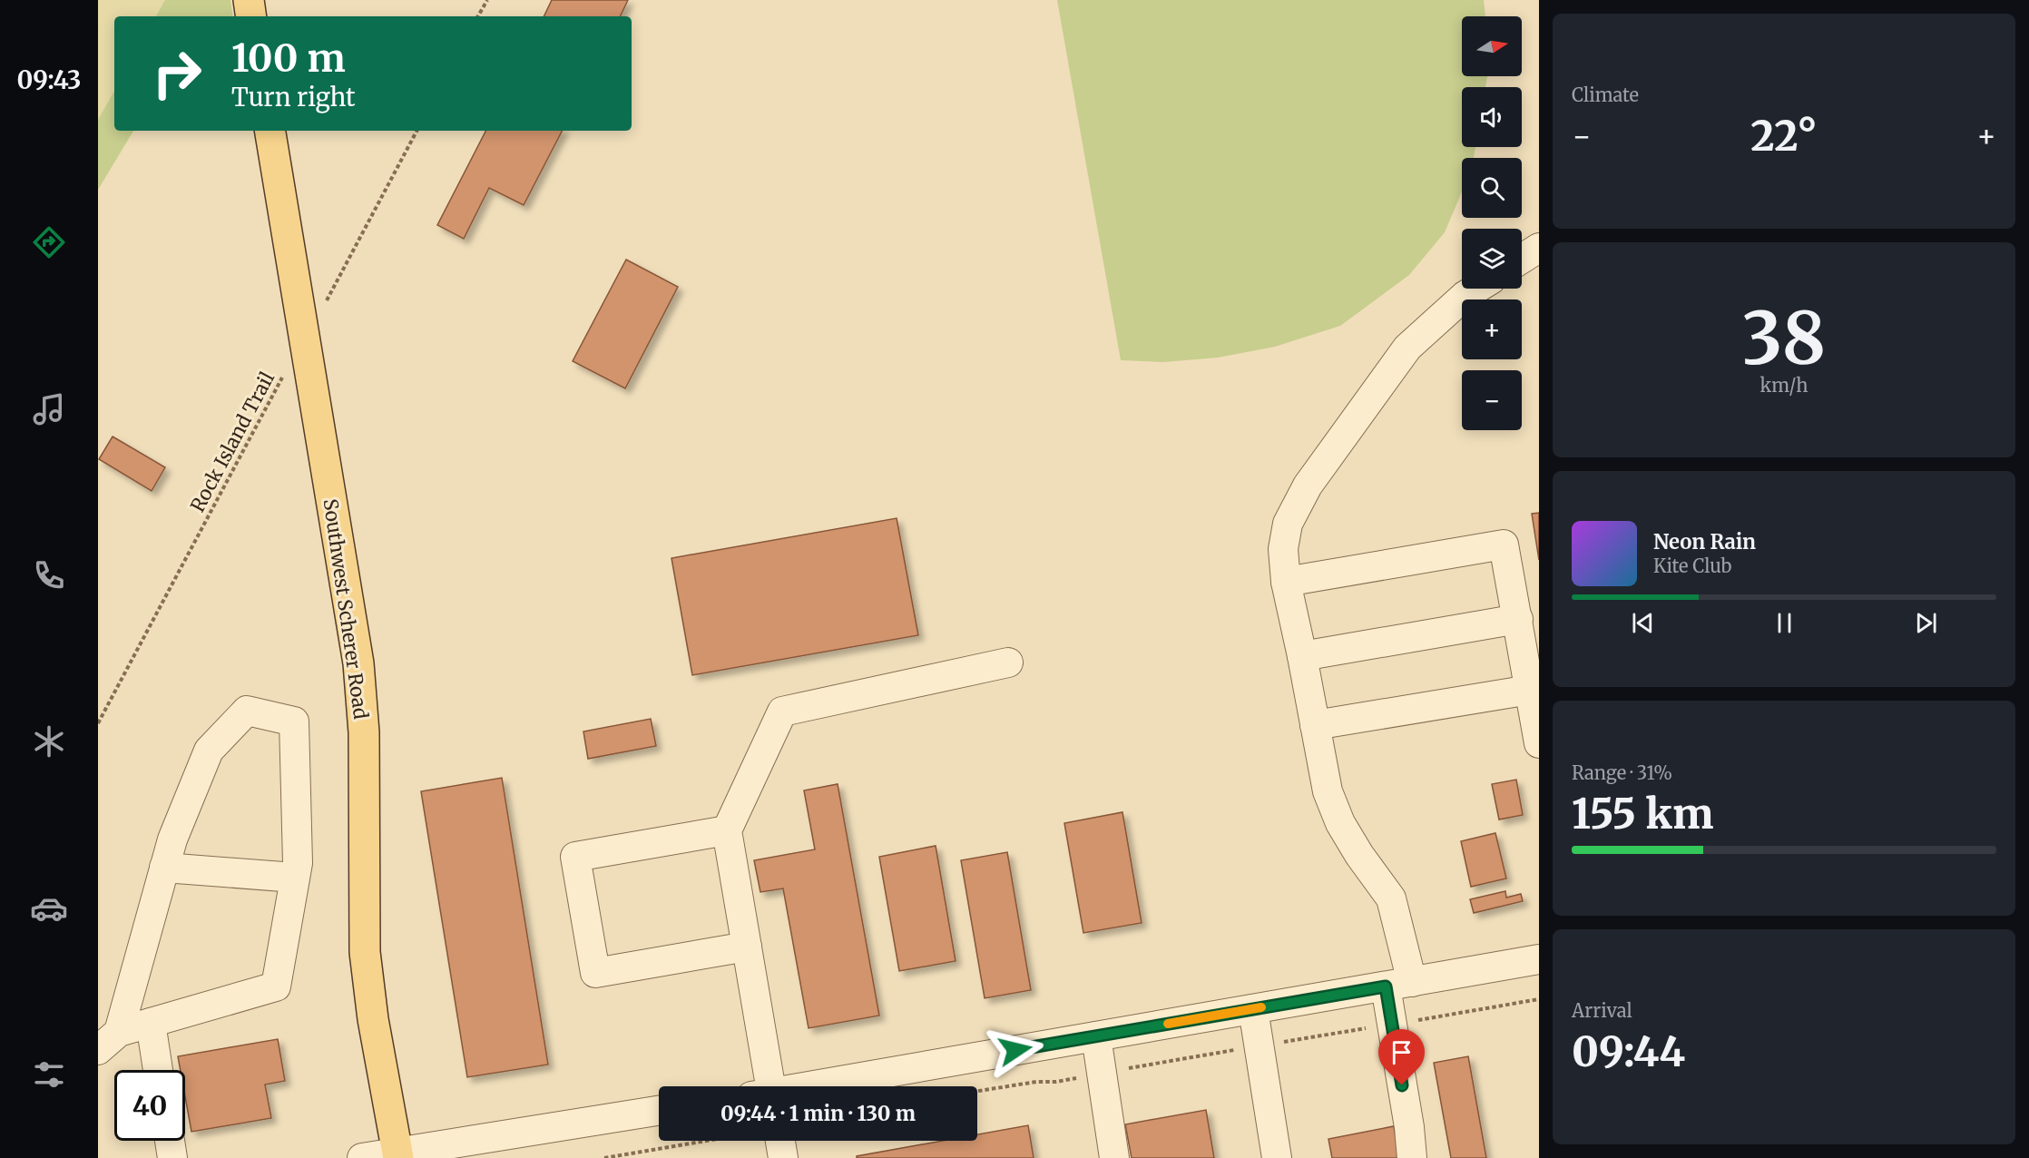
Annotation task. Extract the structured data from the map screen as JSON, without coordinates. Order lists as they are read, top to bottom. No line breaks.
{"streets":{"main road":["Southwest Scherer Road"],"path":["Rock Island Trail"]},"north":"right","page":{"tabs":"09:43","tile":["Climate",["38","km/h"],["Range · 31%","155 km"],["Arrival","09:44"]],"map_buttons":["+","−"],"turn":["100 m","Turn right"],"heat":["−","22°","+"],"song":["Neon Rain","Kite Club"],"limit":"40","trip":"09:44 · 1 min · 130 m"}}
